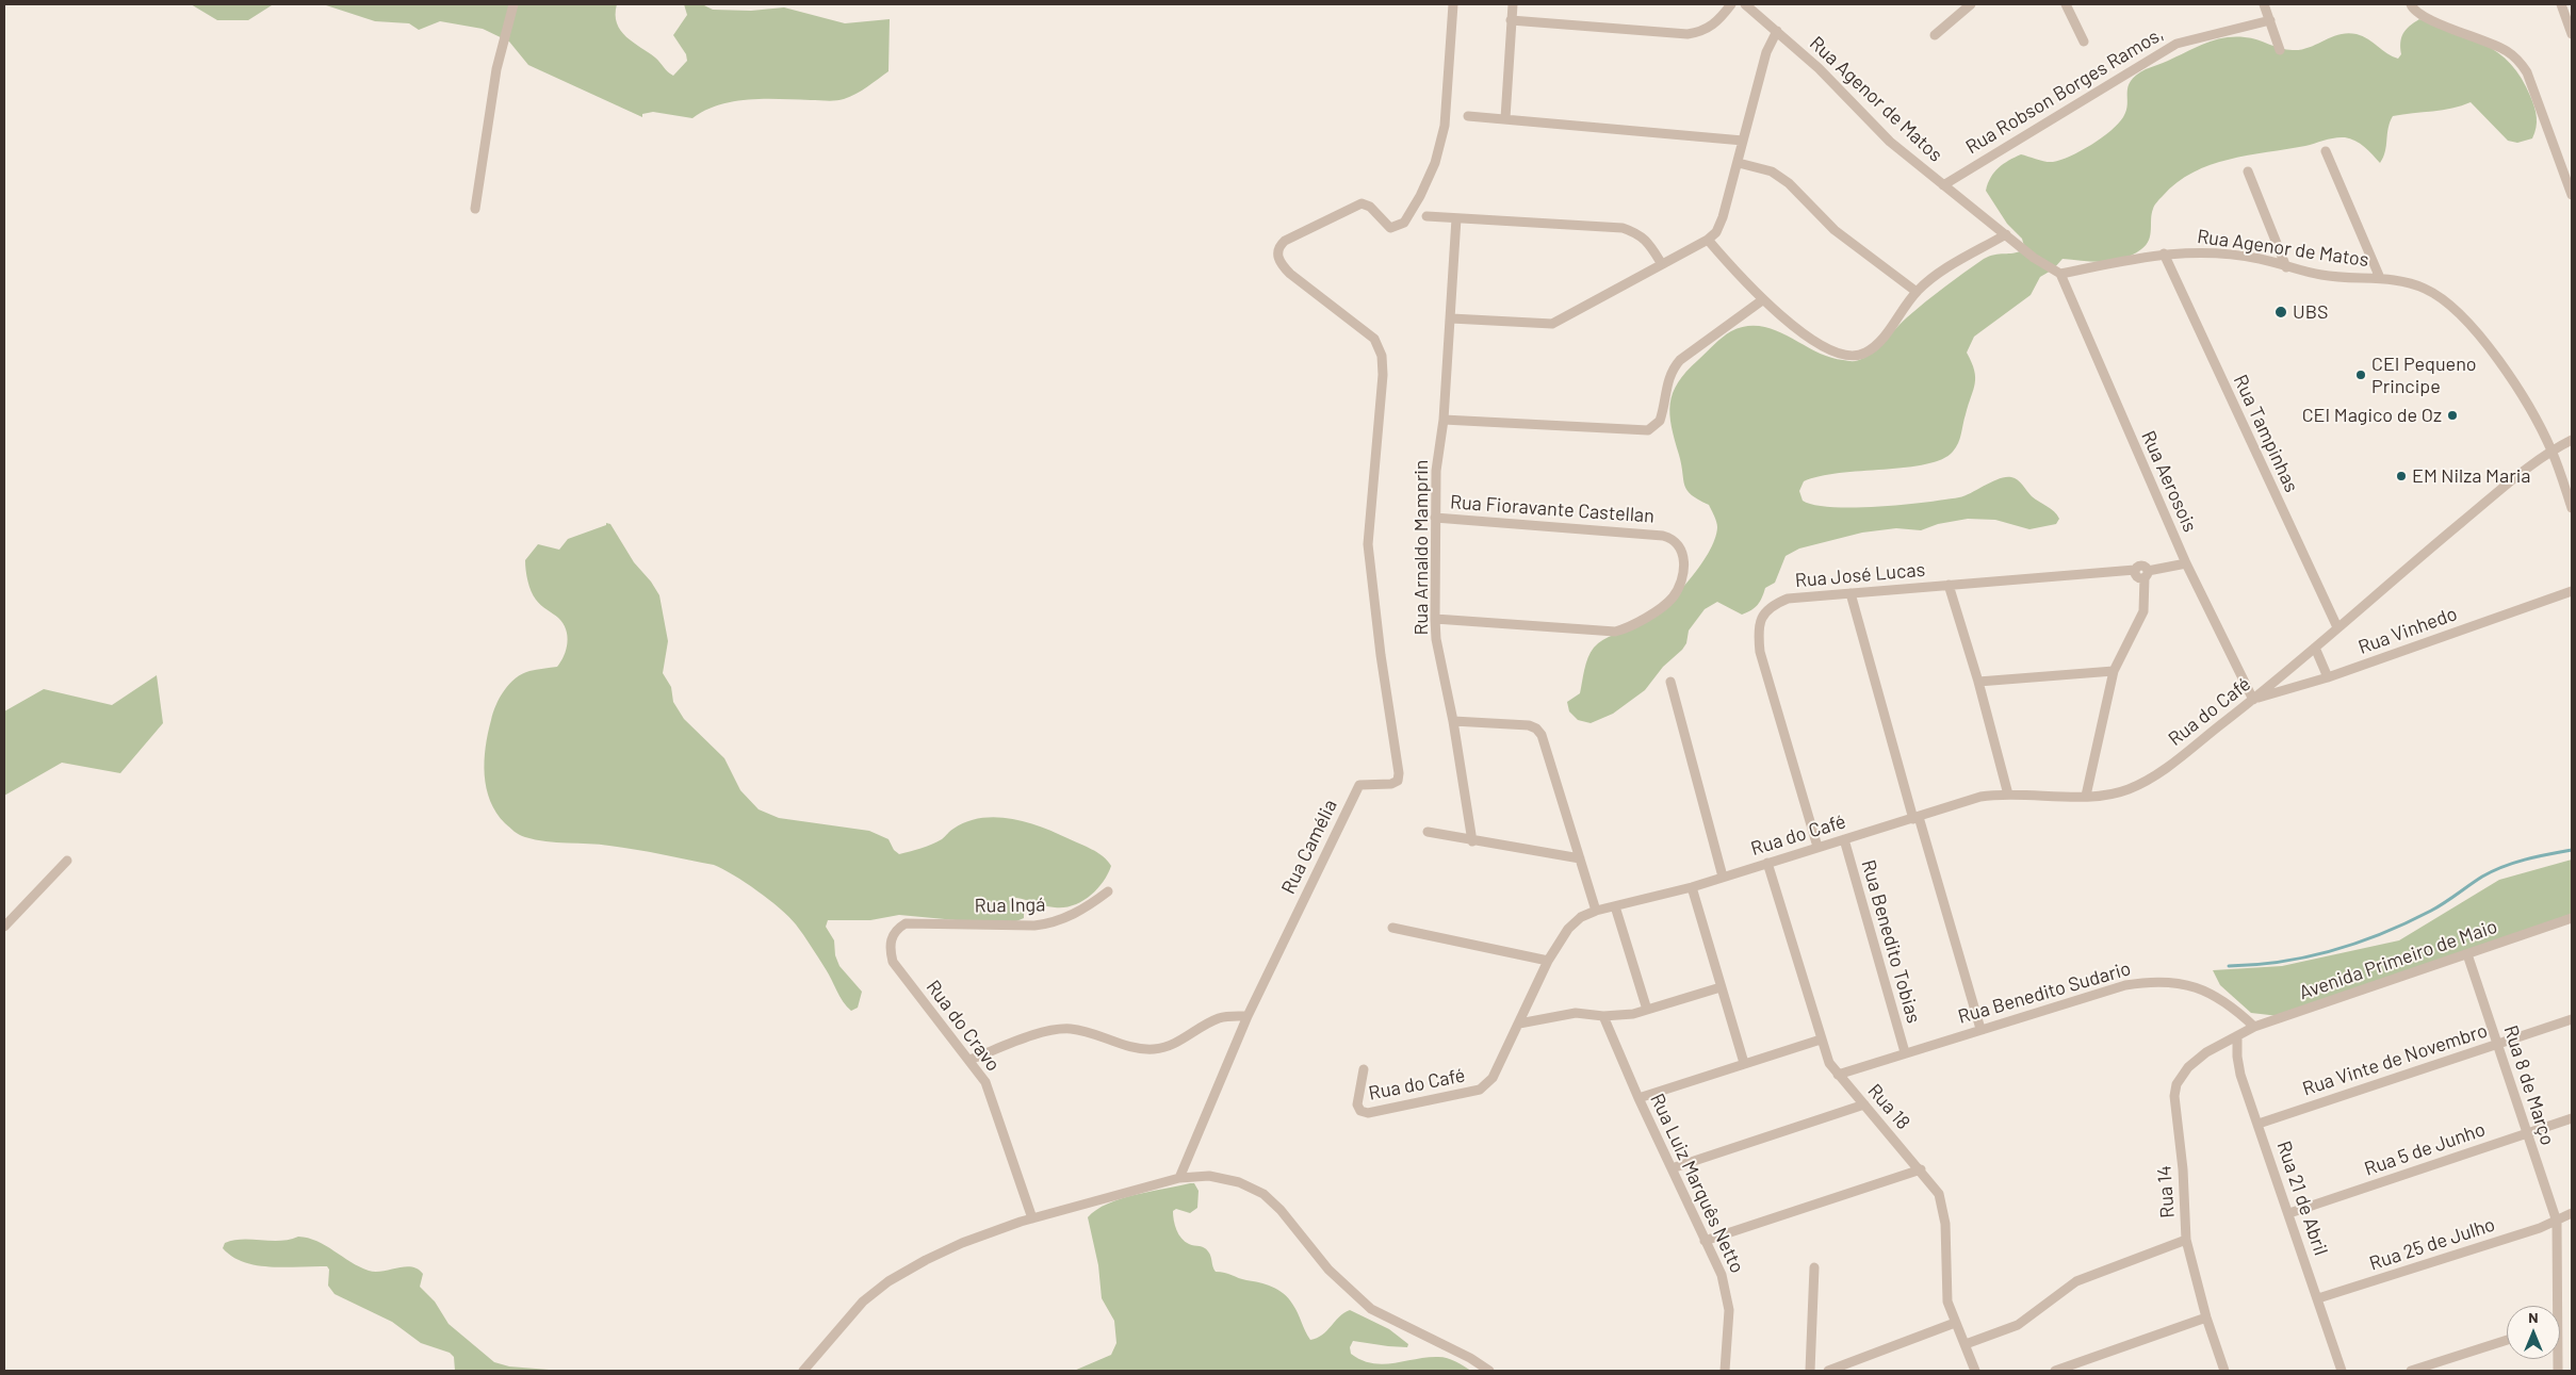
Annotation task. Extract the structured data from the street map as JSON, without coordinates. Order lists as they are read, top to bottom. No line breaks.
{"streets":{"street":["Rua Robson Borges Ramos,","Rua Agenor de Matos","Rua Tampinhas","Rua Aerosois","Rua Fioravante Castellan","Rua Arnaldo Mamprin","Rua José Lucas","Rua Vinhedo","Rua do Café","Rua Camélia","Rua Ingá","Rua Benedito Tobias","Avenida Primeiro de Maio","Rua Benedito Sudario","Rua do Cravo","Rua Vinte de Novembro","Rua 8 de Março","Rua 18","Rua 5 de Junho","Rua Luiz Marquês Netto","Rua 14","Rua 21 de Abril","Rua 25 de Julho"]},"crossings":[["Rua Robson Borges Ramos,","Rua Agenor de Matos"],["Rua Agenor de Matos","Rua Tampinhas"],["Rua Agenor de Matos","Rua Aerosois"],["Rua Agenor de Matos","Rua do Café"],["Rua Tampinhas","Rua do Café"],["Rua Aerosois","Rua José Lucas"],["Rua Aerosois","Rua Vinhedo"],["Rua Aerosois","Rua do Café"],["Rua Fioravante Castellan","Rua Arnaldo Mamprin"],["Rua José Lucas","Rua do Café"],["Rua Vinhedo","Rua do Café"],["Rua do Café","Rua Benedito Tobias"],["Rua do Café","Rua 18"],["Rua Ingá","Rua do Cravo"],["Rua Benedito Tobias","Rua Benedito Sudario"],["Avenida Primeiro de Maio","Rua Benedito Sudario"],["Avenida Primeiro de Maio","Rua 8 de Março"],["Avenida Primeiro de Maio","Rua 14"],["Avenida Primeiro de Maio","Rua 21 de Abril"],["Rua Benedito Sudario","Rua 18"],["Rua Vinte de Novembro","Rua 8 de Março"],["Rua Vinte de Novembro","Rua 21 de Abril"],["Rua 8 de Março","Rua 5 de Junho"],["Rua 8 de Março","Rua 25 de Julho"],["Rua 5 de Junho","Rua 21 de Abril"],["Rua 14","Rua 21 de Abril"],["Rua 21 de Abril","Rua 25 de Julho"]],"places":["UBS","CEI Pequeno Principe","CEI Magico de Oz","EM Nilza Maria"],"north":"top"}
